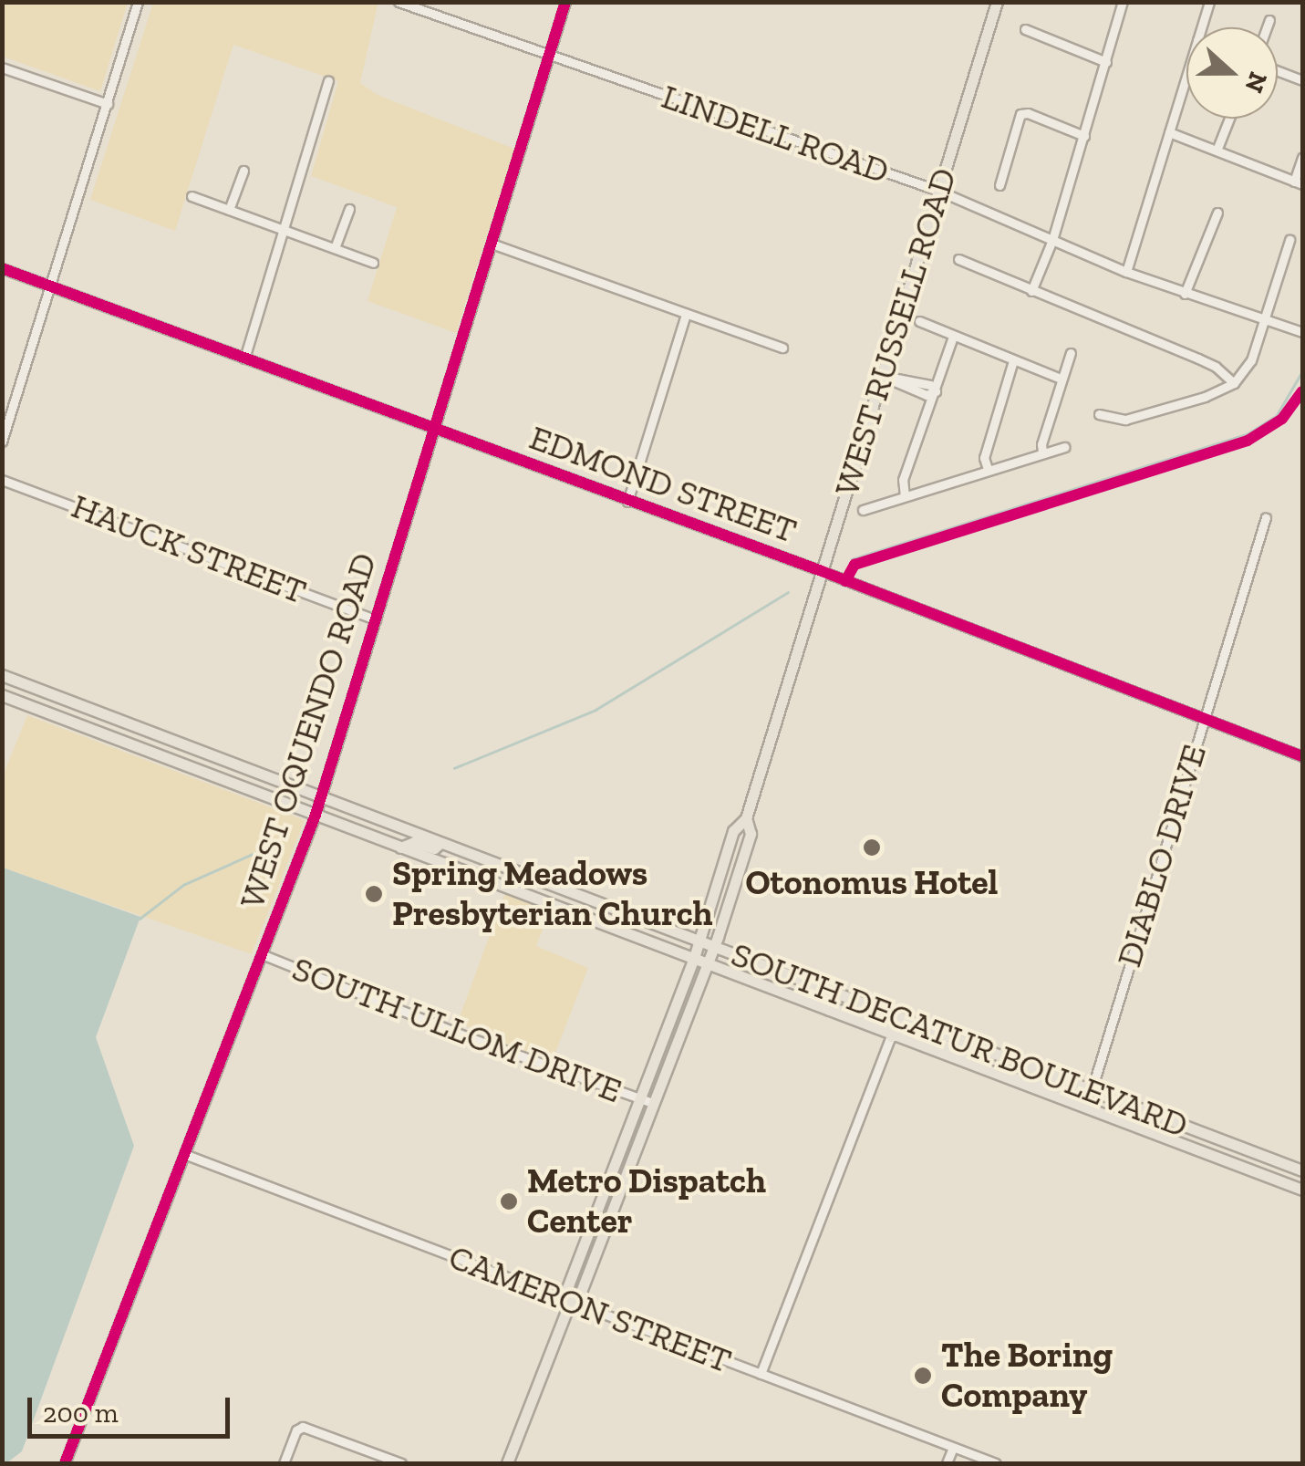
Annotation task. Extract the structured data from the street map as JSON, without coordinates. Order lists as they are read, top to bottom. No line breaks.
{"streets":{"main road":["WEST RUSSELL ROAD","SOUTH DECATUR BOULEVARD"],"street":["LINDELL ROAD","EDMOND STREET","HAUCK STREET","WEST OQUENDO ROAD","DIABLO DRIVE","SOUTH ULLOM DRIVE","CAMERON STREET"]},"crossings":[["LINDELL ROAD","WEST RUSSELL ROAD"],["LINDELL ROAD","WEST OQUENDO ROAD"],["WEST RUSSELL ROAD","EDMOND STREET"],["WEST RUSSELL ROAD","SOUTH ULLOM DRIVE"],["WEST RUSSELL ROAD","SOUTH DECATUR BOULEVARD"],["WEST RUSSELL ROAD","CAMERON STREET"],["EDMOND STREET","WEST OQUENDO ROAD"],["EDMOND STREET","DIABLO DRIVE"],["HAUCK STREET","WEST OQUENDO ROAD"],["WEST OQUENDO ROAD","SOUTH ULLOM DRIVE"],["WEST OQUENDO ROAD","SOUTH DECATUR BOULEVARD"],["WEST OQUENDO ROAD","CAMERON STREET"],["DIABLO DRIVE","SOUTH DECATUR BOULEVARD"]],"places":["Otonomus Hotel","Spring Meadows Presbyterian Church","Metro Dispatch Center","The Boring Company"],"scale_bar":"200 m","north":"right"}
